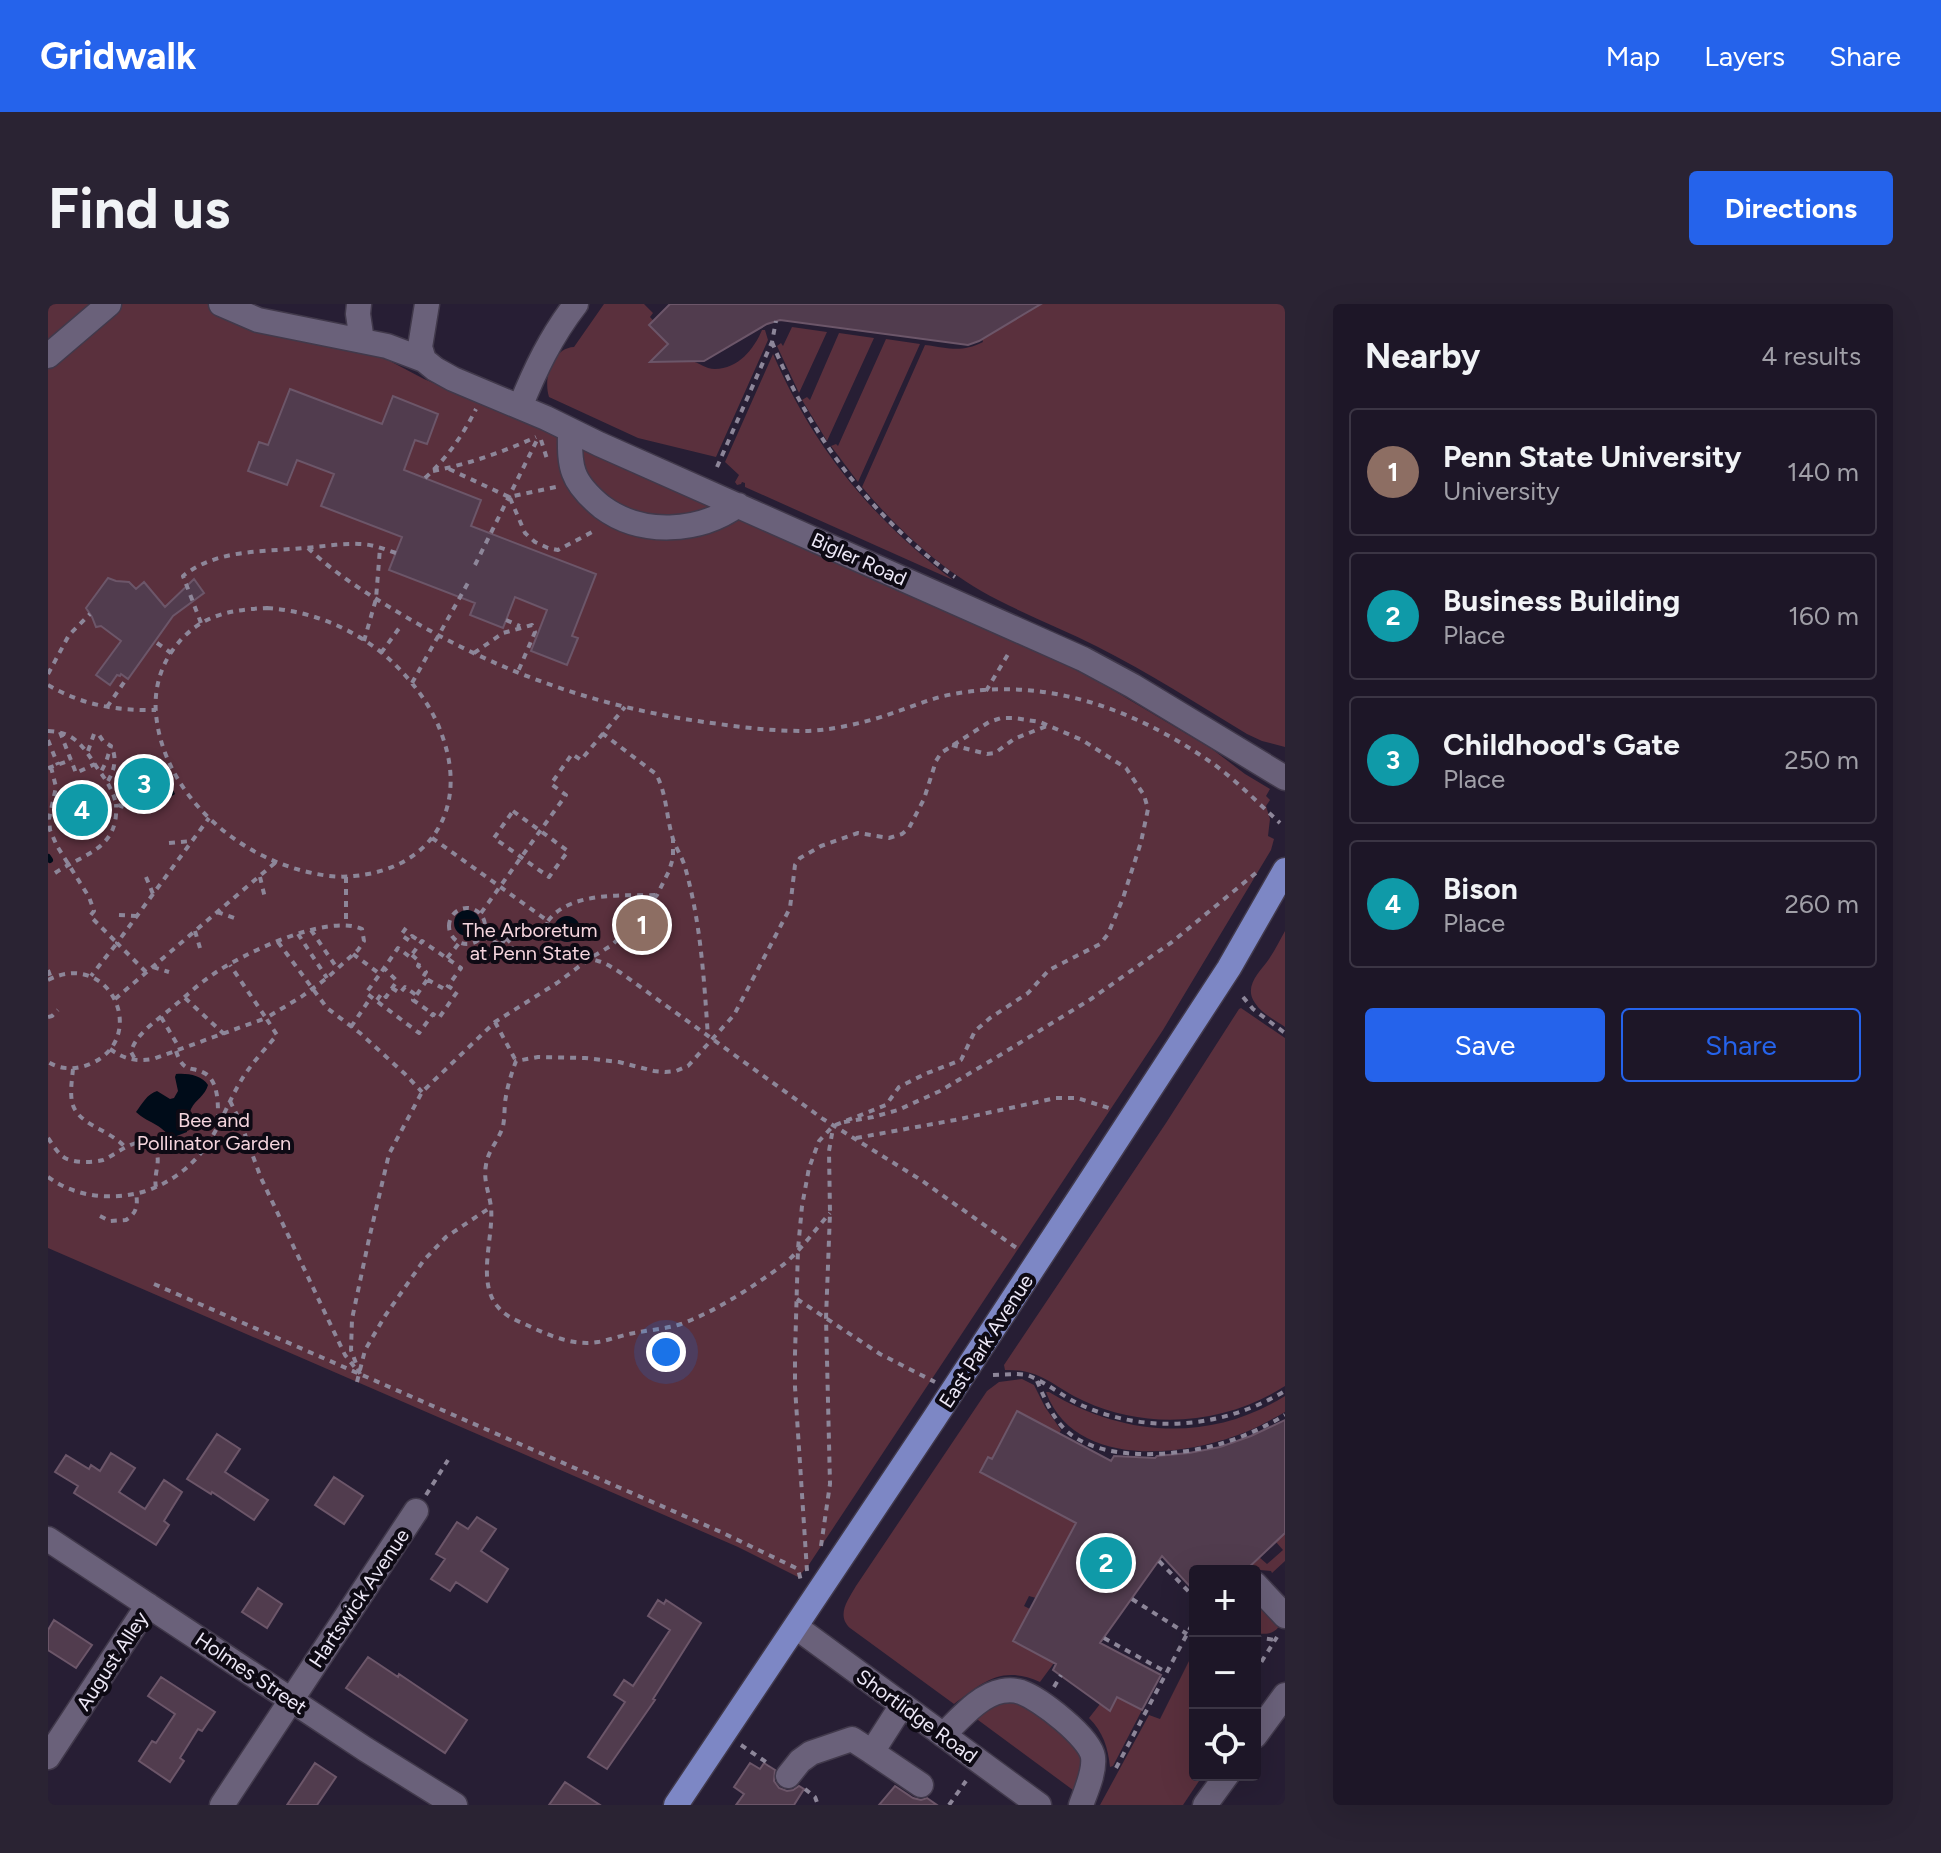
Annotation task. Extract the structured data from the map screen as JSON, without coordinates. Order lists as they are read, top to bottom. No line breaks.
{"streets":{"main road":["East Park Avenue"],"street":["Bigler Road","Hartswick Avenue","August Alley","Holmes Street","Shortlidge Road"]},"crossings":[["East Park Avenue","Shortlidge Road"],["Hartswick Avenue","Holmes Street"],["August Alley","Holmes Street"]],"parks":["The Arboretum at Penn State","Bee and Pollinator Garden"],"page":{"header":"Gridwalk","nav":["Map","Layers","Share"],"buttons":["Directions",["Save","Share"]],"title":"Find us","heading":["Nearby","4 results"],"list":[{"mark":"1","name":"Penn State University","note":"University","value":"140 m"},{"mark":"2","name":"Business Building","note":"Place","value":"160 m"},{"mark":"3","name":"Childhood's Gate","note":"Place","value":"250 m"},{"mark":"4","name":"Bison","note":"Place","value":"260 m"}],"pins":["3","4","1","2"],"map_buttons":["+","−"]}}
